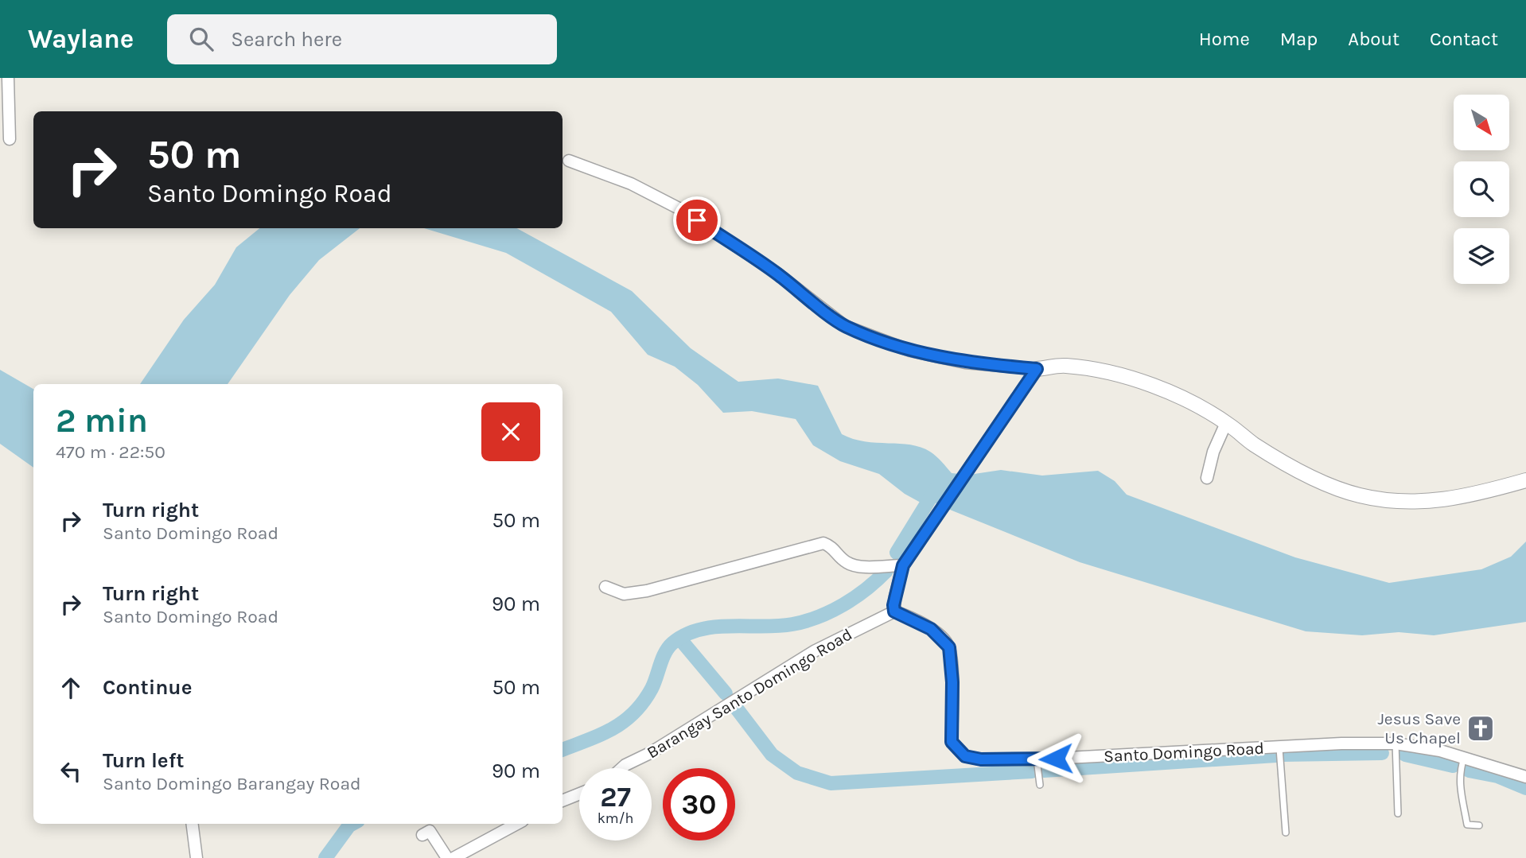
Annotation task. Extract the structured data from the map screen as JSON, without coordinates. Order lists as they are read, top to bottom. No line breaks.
{"streets":{"street":["Barangay Santo Domingo Road","Santo Domingo Road"]},"crossings":[["Barangay Santo Domingo Road","Santo Domingo Road"]],"places":{"church":["Jesus Save Us Chapel"]},"north":"bottom right","page":{"header":"Waylane","search":"Search here","nav":["Home","Map","About","Contact"],"turn":["50 m","Santo Domingo Road"],"heading":["2 min","470 m · 22:50"],"list":[{"name":"Turn right","note":"Santo Domingo Road","value":"50 m"},{"name":"Turn right","note":"Santo Domingo Road","value":"90 m"},{"name":"Continue","value":"50 m"},{"name":"Turn left","note":"Santo Domingo Barangay Road","value":"90 m"}],"speed":"27 km/h","limit":"30"}}
